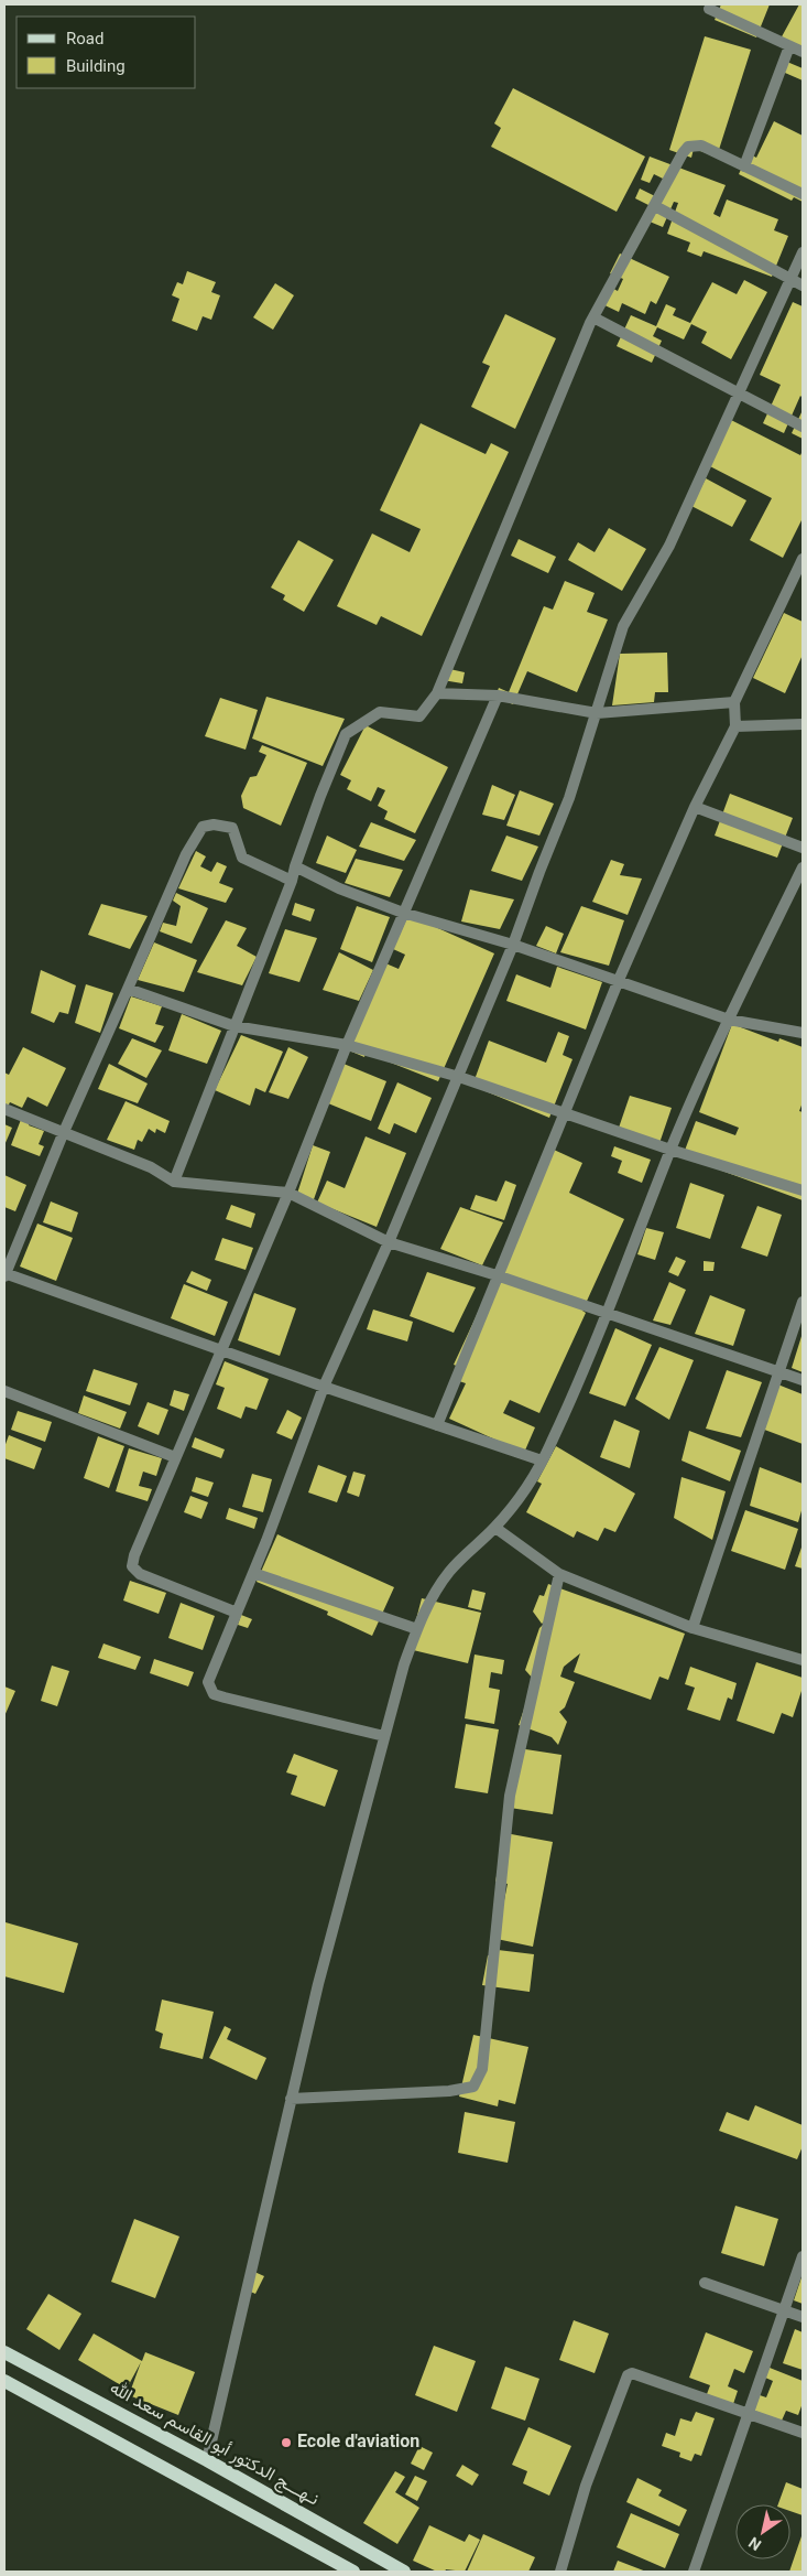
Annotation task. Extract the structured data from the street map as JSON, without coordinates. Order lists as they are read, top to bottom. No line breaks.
{"streets":{"main road":["نـهـــج الدكتور أبو القاسم سعد الله"]},"places":["Ecole d'aviation"],"legend":["Road","Building"],"north":"bottom left"}
